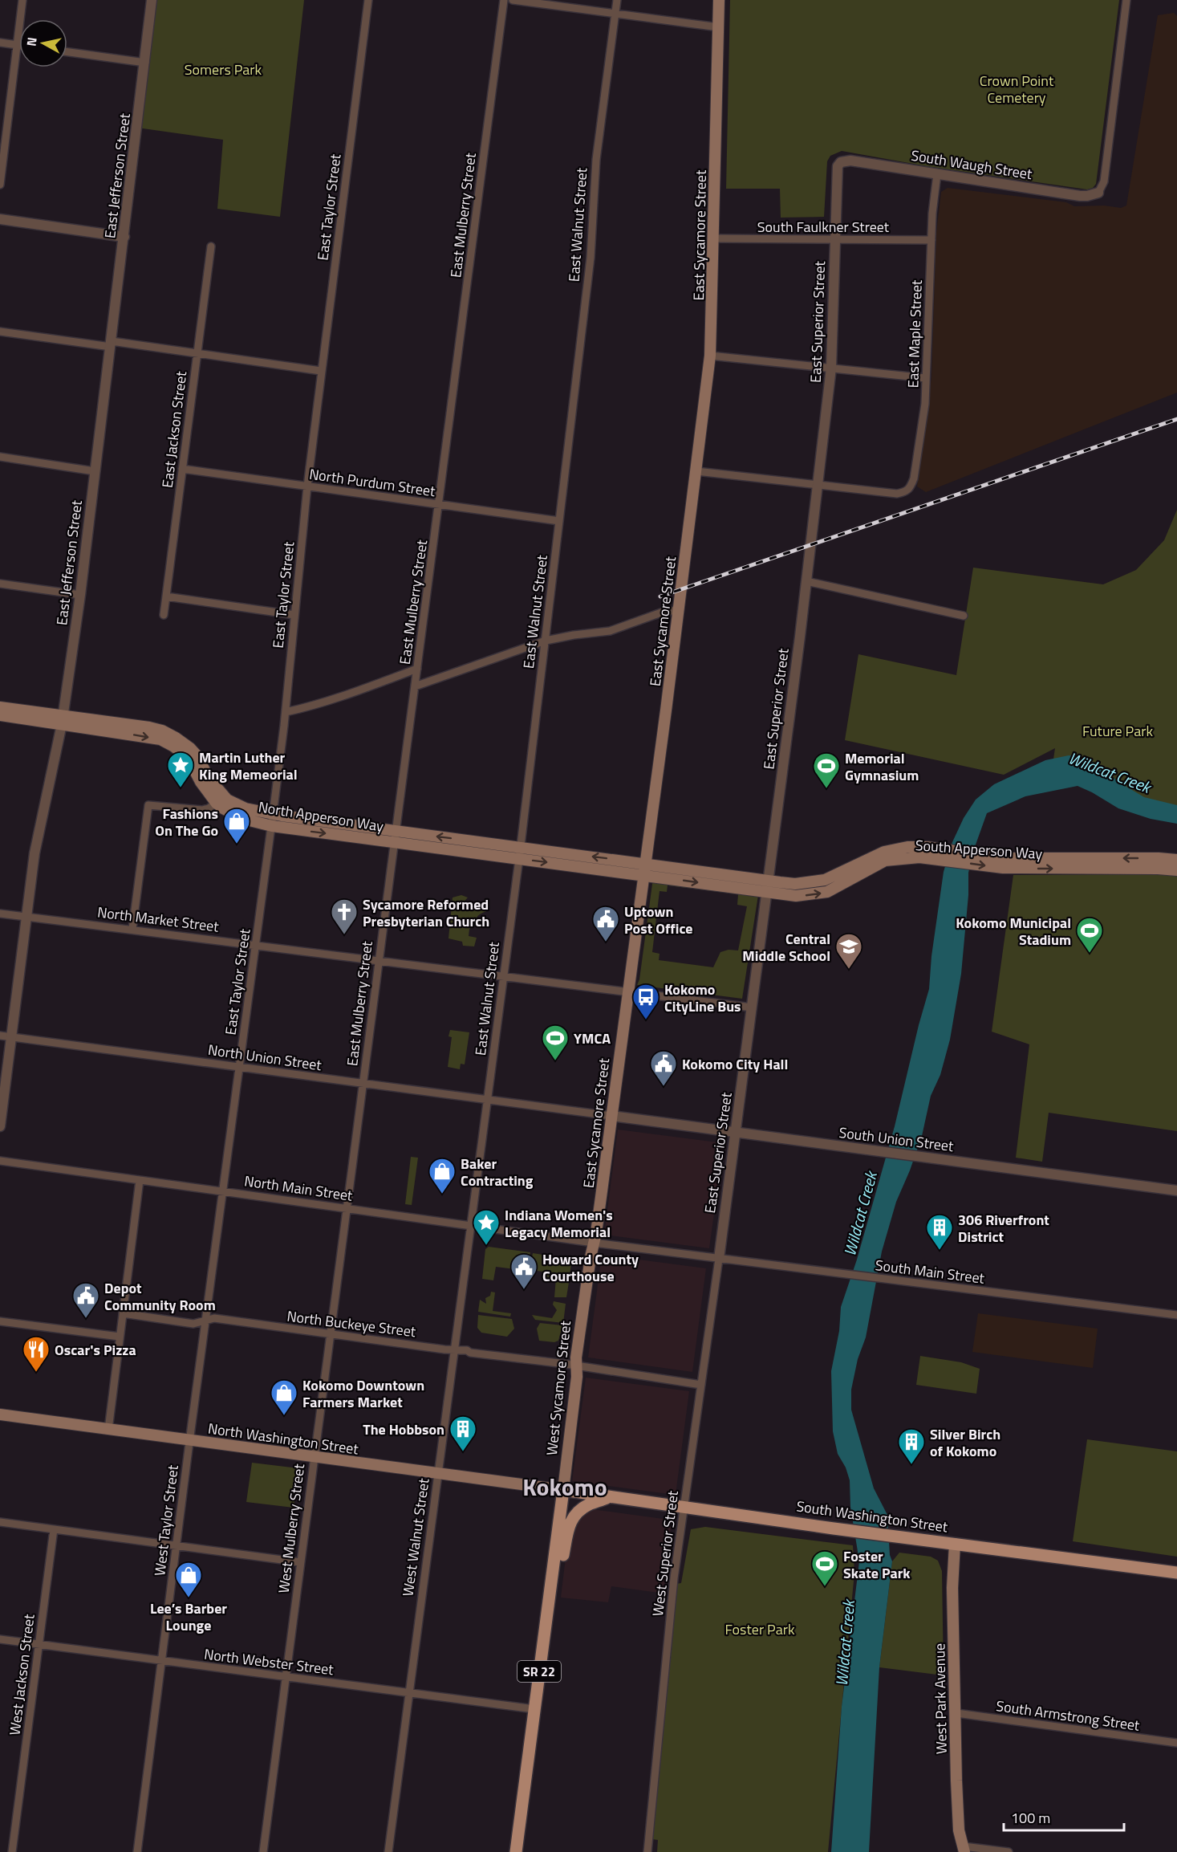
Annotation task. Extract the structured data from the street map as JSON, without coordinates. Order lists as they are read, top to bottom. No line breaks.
{"streets":{"main road":["East Sycamore Street","North Apperson Way","South Apperson Way","West Sycamore Street","North Washington Street","South Washington Street","SR 22","West Park Avenue"],"street":["South Waugh Street","East Jefferson Street","East Taylor Street","East Mulberry Street","East Walnut Street","South Faulkner Street","East Superior Street","East Maple Street","East Jackson Street","North Purdum Street","North Market Street","North Union Street","South Union Street","North Main Street","South Main Street","North Buckeye Street","West Taylor Street","West Mulberry Street","West Walnut Street","West Superior Street","North Webster Street","West Jackson Street","South Armstrong Street"]},"crossings":[["South Waugh Street","East Superior Street"],["South Waugh Street","East Maple Street"],["East Jefferson Street","North Apperson Way"],["East Jefferson Street","North Market Street"],["East Jefferson Street","North Union Street"],["East Taylor Street","North Purdum Street"],["East Taylor Street","North Apperson Way"],["East Taylor Street","North Market Street"],["East Taylor Street","North Union Street"],["East Taylor Street","North Main Street"],["East Taylor Street","West Taylor Street"],["East Mulberry Street","North Purdum Street"],["East Mulberry Street","North Apperson Way"],["East Mulberry Street","North Market Street"],["East Mulberry Street","North Union Street"],["East Mulberry Street","North Main Street"],["East Mulberry Street","West Mulberry Street"],["East Walnut Street","North Purdum Street"],["East Walnut Street","North Apperson Way"],["East Walnut Street","North Market Street"],["East Walnut Street","North Union Street"],["East Walnut Street","North Main Street"],["East Walnut Street","West Walnut Street"],["South Faulkner Street","East Sycamore Street"],["South Faulkner Street","East Superior Street"],["South Faulkner Street","East Maple Street"],["East Sycamore Street","North Apperson Way"],["East Sycamore Street","South Apperson Way"],["East Sycamore Street","North Market Street"],["East Sycamore Street","North Union Street"],["East Sycamore Street","South Union Street"],["East Sycamore Street","North Main Street"],["East Sycamore Street","South Main Street"],["East Sycamore Street","West Sycamore Street"],["East Superior Street","East Maple Street"],["East Superior Street","South Apperson Way"],["East Superior Street","North Market Street"],["East Superior Street","South Union Street"],["East Superior Street","South Main Street"],["East Superior Street","West Superior Street"],["East Jackson Street","North Purdum Street"],["North Apperson Way","South Apperson Way"],["North Union Street","South Union Street"],["North Main Street","South Main Street"],["North Main Street","West Sycamore Street"],["North Main Street","West Taylor Street"],["North Main Street","West Mulberry Street"],["North Main Street","West Walnut Street"],["South Main Street","West Sycamore Street"],["South Main Street","West Superior Street"],["North Buckeye Street","West Sycamore Street"],["North Buckeye Street","West Taylor Street"],["North Buckeye Street","West Mulberry Street"],["North Buckeye Street","West Walnut Street"],["North Buckeye Street","West Superior Street"],["West Sycamore Street","North Washington Street"],["West Sycamore Street","South Washington Street"],["West Sycamore Street","North Webster Street"],["North Washington Street","South Washington Street"],["North Washington Street","West Taylor Street"],["North Washington Street","West Mulberry Street"],["North Washington Street","West Walnut Street"],["South Washington Street","West Superior Street"],["South Washington Street","West Park Avenue"],["West Taylor Street","North Webster Street"],["West Mulberry Street","North Webster Street"],["West Walnut Street","North Webster Street"],["North Webster Street","West Jackson Street"],["West Park Avenue","South Armstrong Street"]],"districts":["Kokomo"],"water":["Wildcat Creek"],"parks":["Somers Park","Crown Point Cemetery","Future Park","Foster Park"],"places":{"place":["Martin Luther King Memeorial","Indiana Women's Legacy Memorial"],"sports":["Memorial Gymnasium","Kokomo Municipal Stadium","YMCA","Foster Skate Park"],"shop":["Fashions On The Go","Baker Contracting","Kokomo Downtown Farmers Market","Lee’s Barber Lounge"],"church":["Sycamore Reformed Presbyterian Church"],"public building":["Uptown Post Office","Kokomo City Hall","Howard County Courthouse","Depot Community Room"],"school or university":["Central Middle School"],"bus stop":["Kokomo CityLine Bus"],"building":["306 Riverfront District","The Hobbson","Silver Birch of Kokomo"],"restaurant":["Oscar's Pizza"]},"scale_bar":"100 m","north":"left"}
